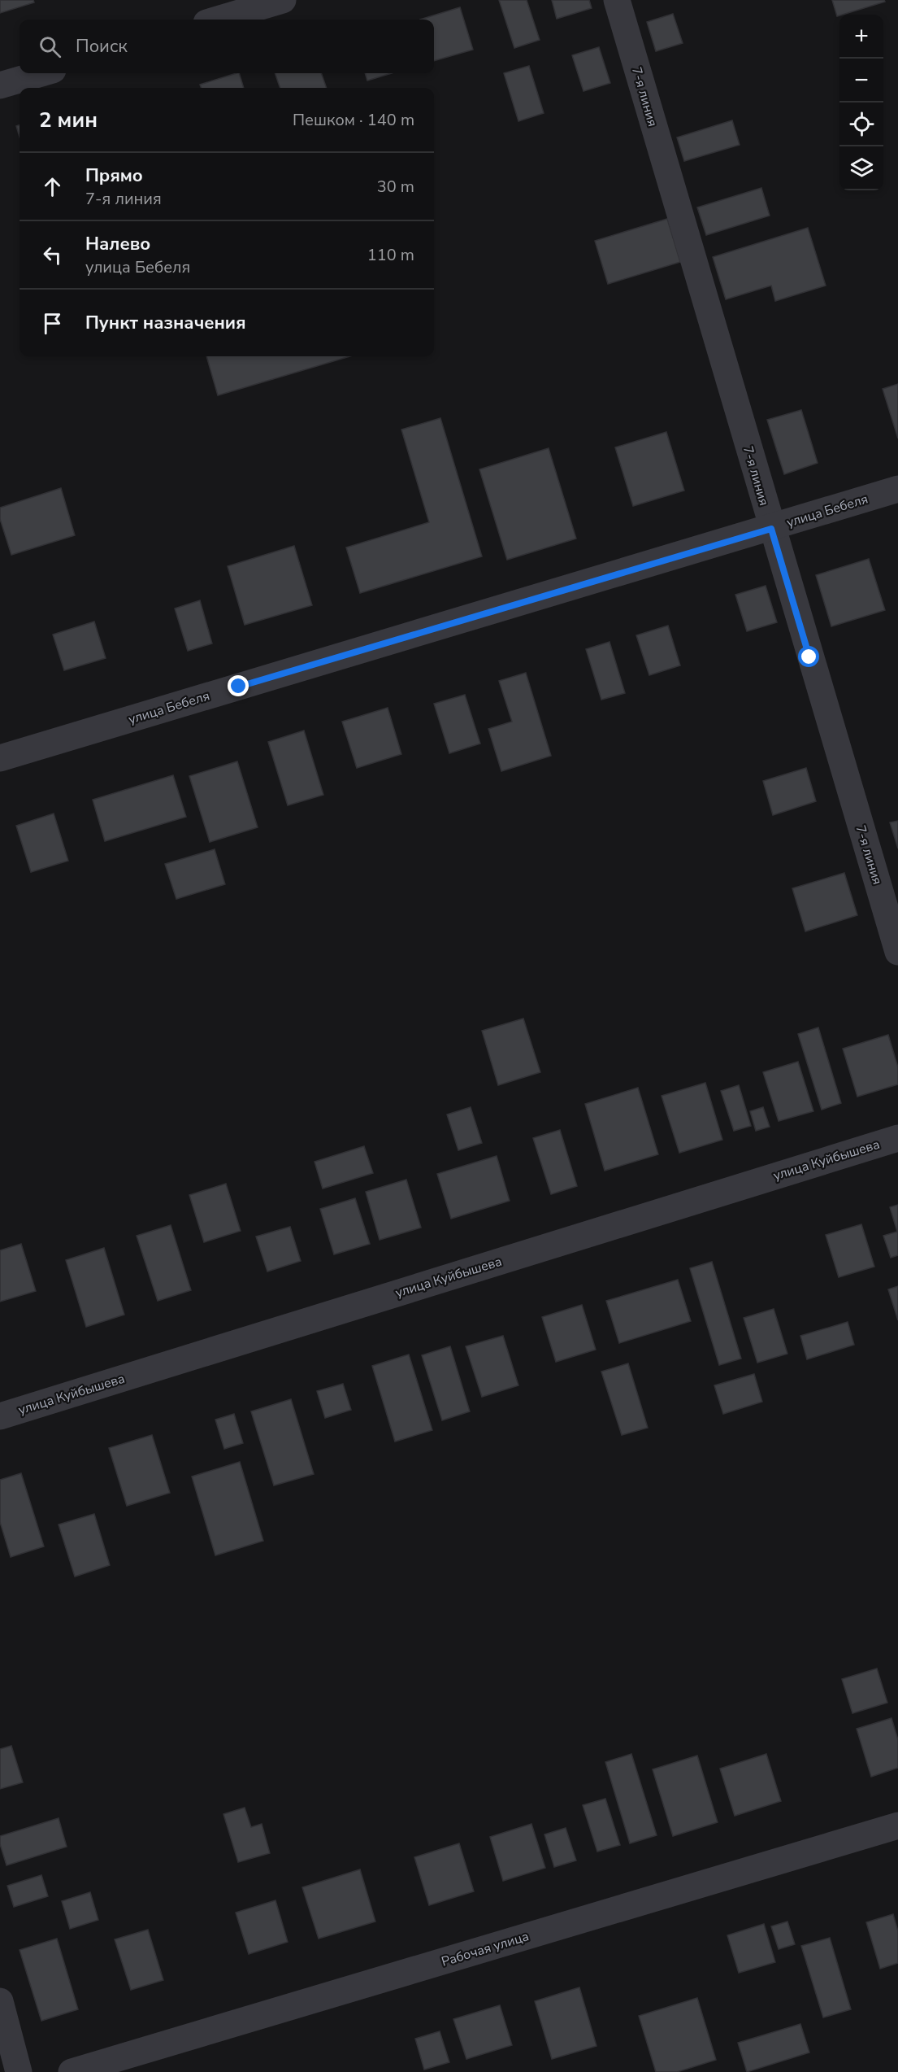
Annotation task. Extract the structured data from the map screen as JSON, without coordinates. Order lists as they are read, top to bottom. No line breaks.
{"streets":{"street":["7-я линия","улица Бебеля","улица Куйбышева","Рабочая улица"]},"crossings":[["7-я линия","улица Бебеля"]],"page":{"map_buttons":["+","−"],"search":"Поиск","heading":["2 мин","Пешком · 140 m"],"list":[["Прямо","7-я линия","30 m"],["Налево","улица Бебеля","110 m"],"Пункт назначения"]}}
